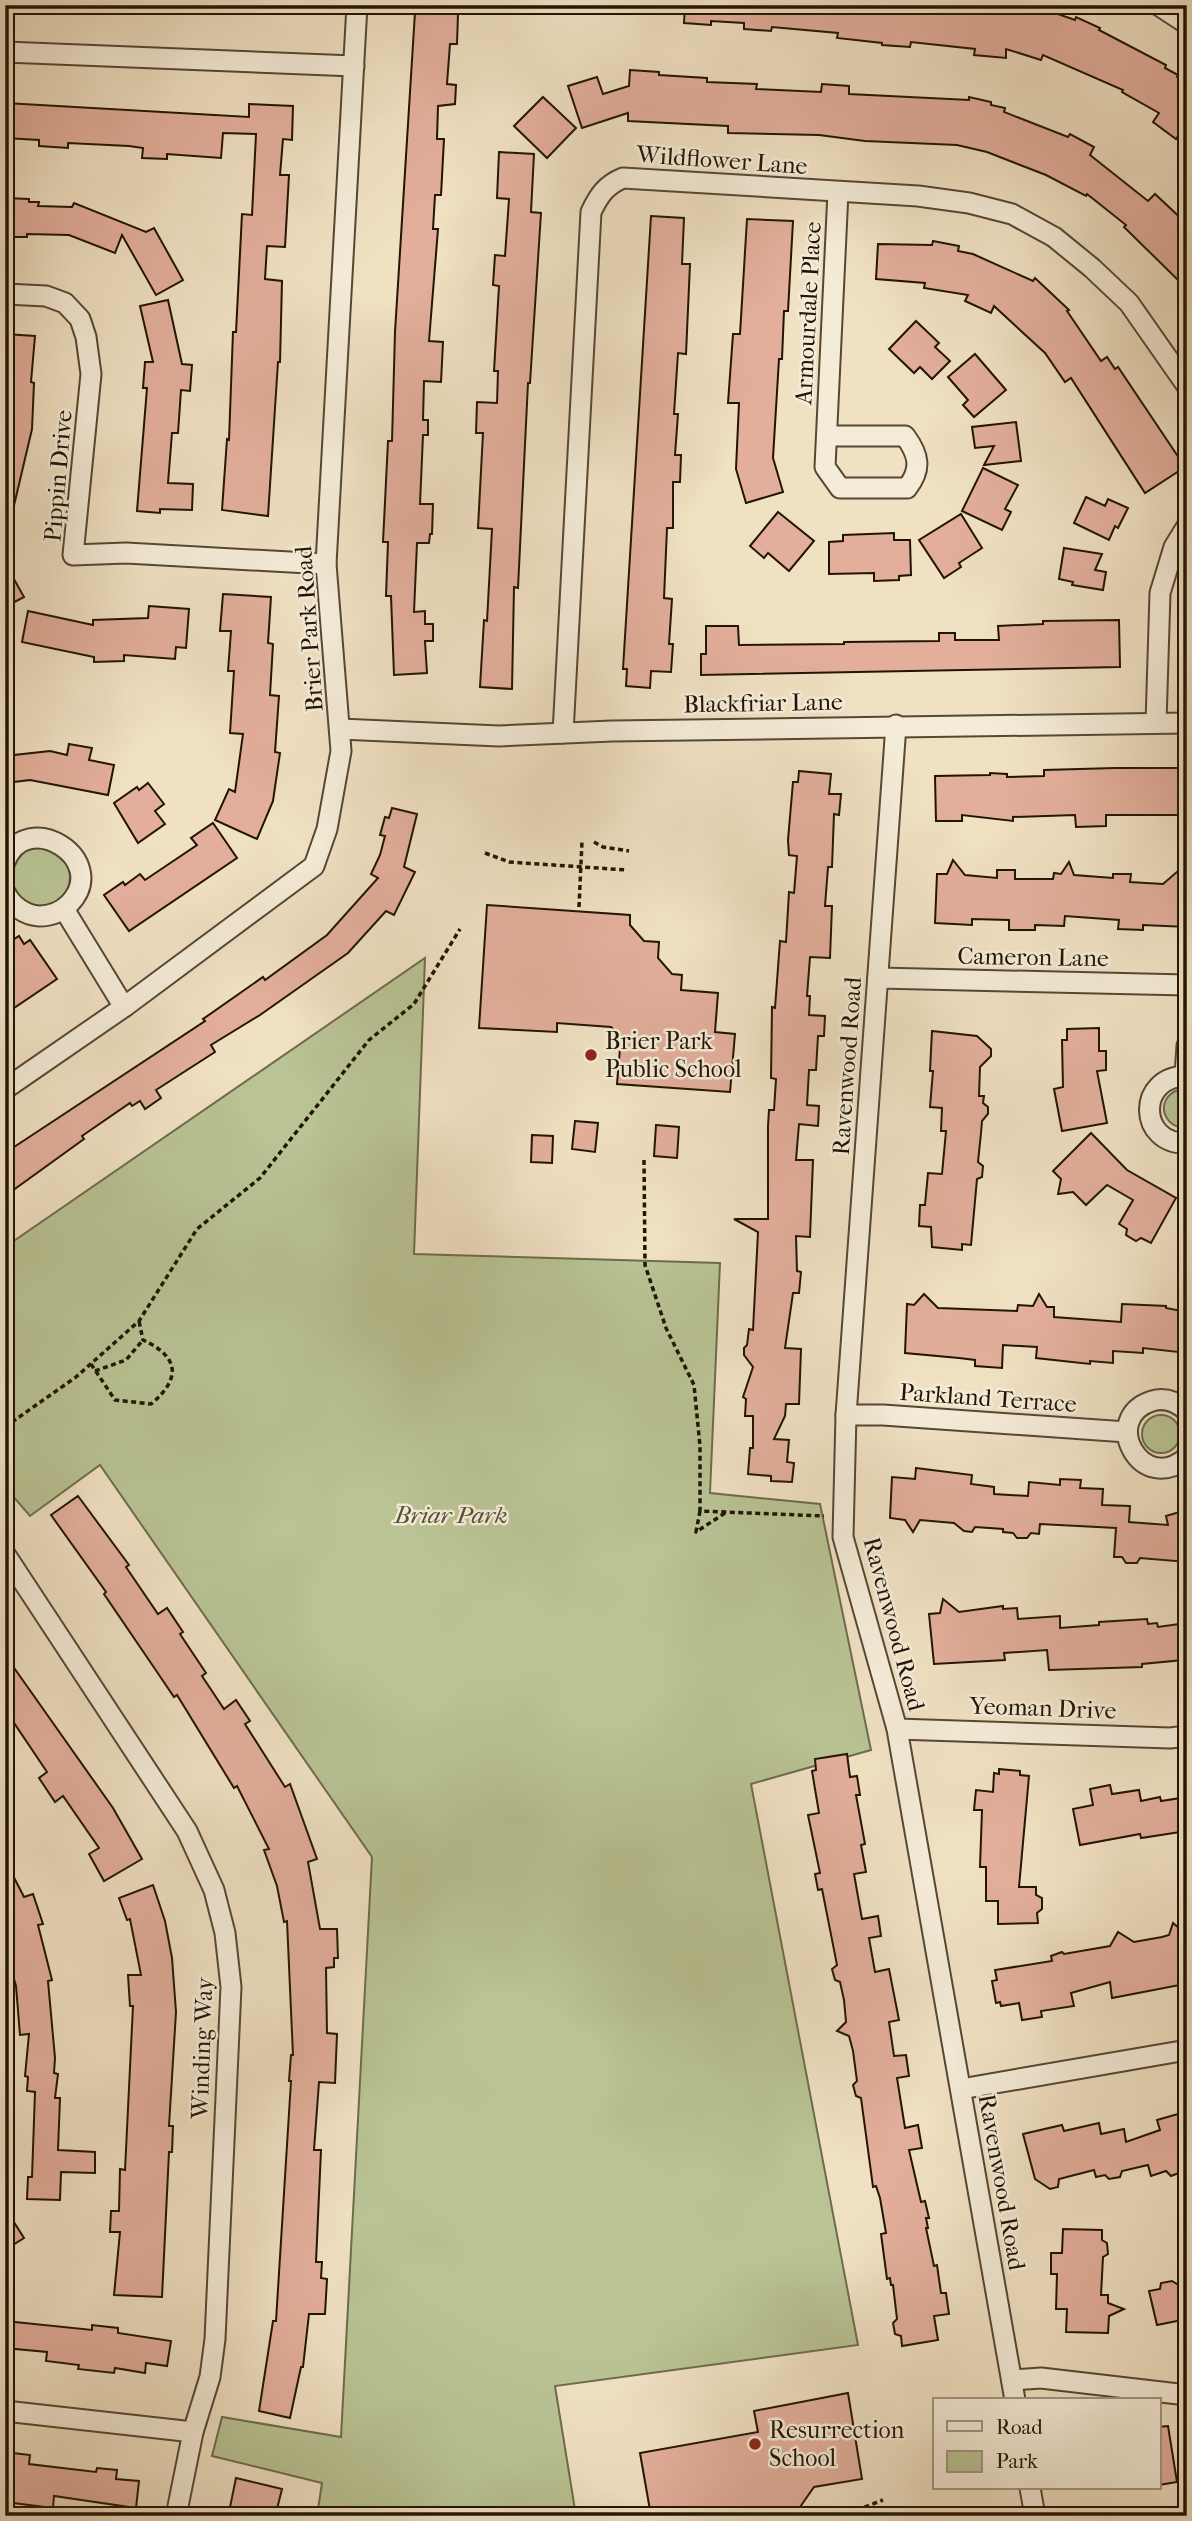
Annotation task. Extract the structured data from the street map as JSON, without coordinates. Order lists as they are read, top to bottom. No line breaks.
{"streets":{"street":["Wildflower Lane","Armourdale Place","Pippin Drive","Brier Park Road","Blackfriar Lane","Cameron Lane","Ravenwood Road","Parkland Terrace","Yeoman Drive","Winding Way"]},"crossings":[["Wildflower Lane","Armourdale Place"],["Wildflower Lane","Blackfriar Lane"],["Pippin Drive","Brier Park Road"],["Brier Park Road","Blackfriar Lane"],["Blackfriar Lane","Ravenwood Road"],["Cameron Lane","Ravenwood Road"],["Ravenwood Road","Parkland Terrace"],["Ravenwood Road","Yeoman Drive"]],"parks":["Briar Park"],"places":["Brier Park Public School","Resurrection School"],"legend":["Road","Park"]}
